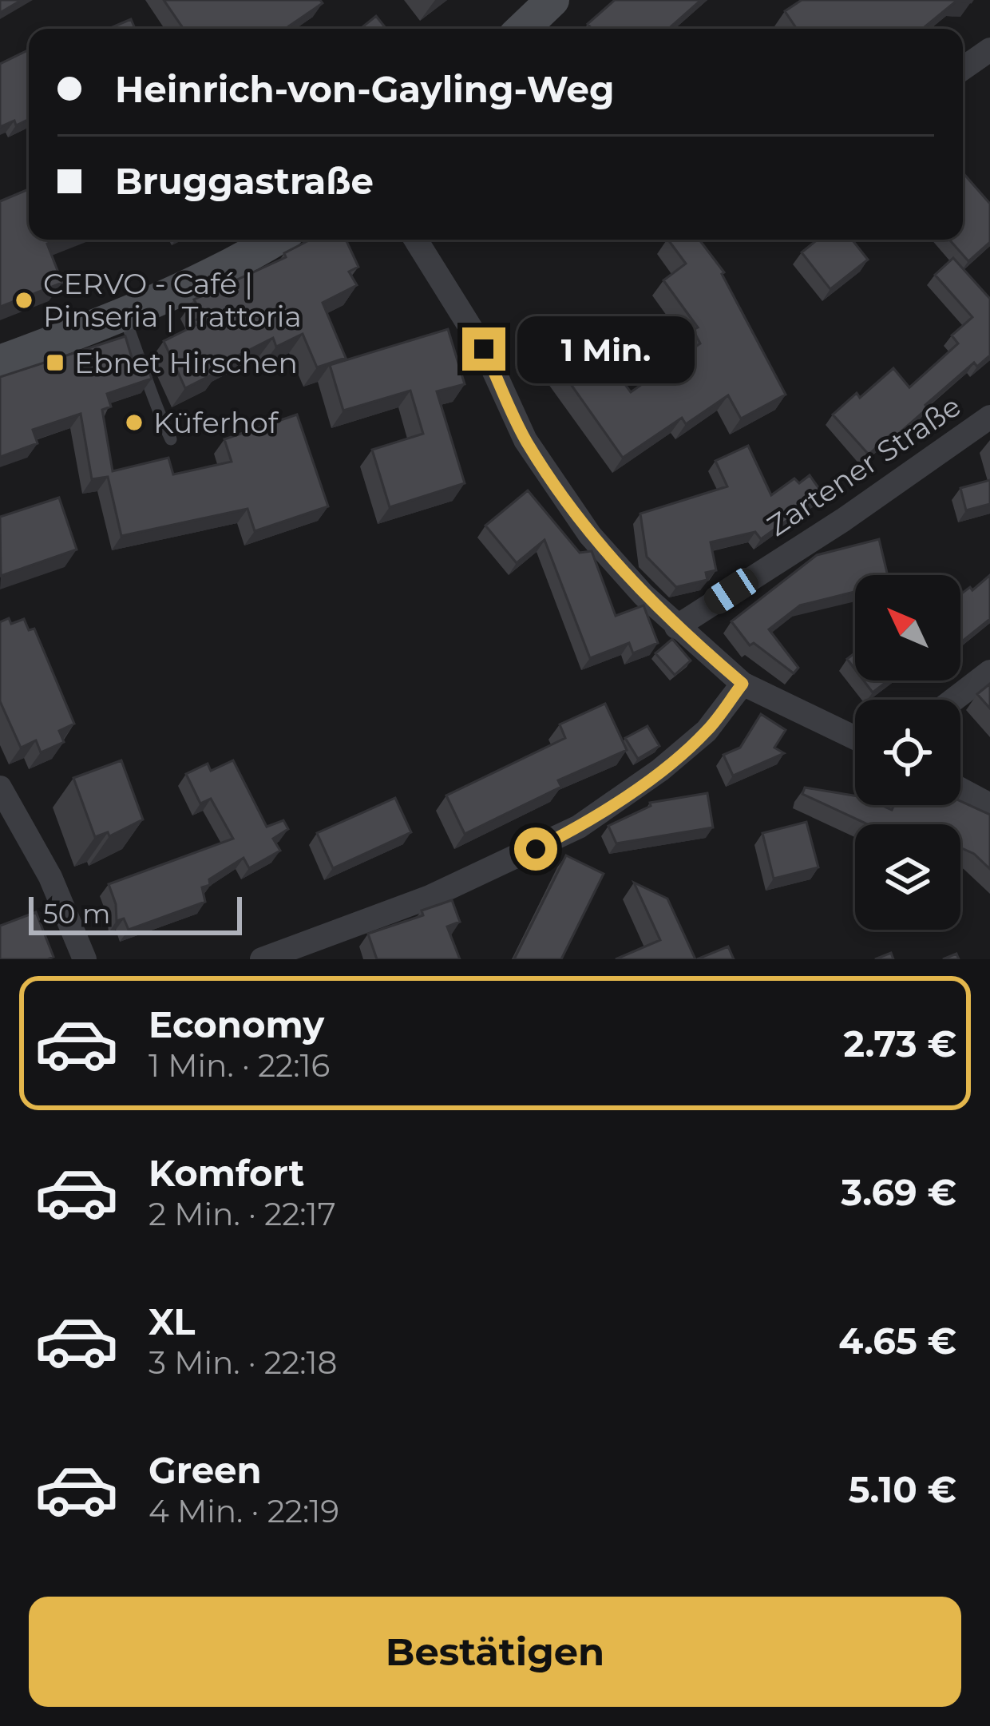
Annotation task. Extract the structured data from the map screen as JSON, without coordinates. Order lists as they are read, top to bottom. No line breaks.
{"streets":{"street":["Zartener Straße"]},"places":{"other":["CERVO - Café | Pinseria | Trattoria","Küferhof"],"transit":["Ebnet Hirschen"]},"scale_bar":"50 m","north":"top left","page":{"banner":["Heinrich-von-Gayling-Weg","Bruggastraße"],"bubble":"1 Min.","scale":"50 m","list":[{"name":"Economy","note":"1 Min. · 22:16","value":"2.73 €"},{"name":"Komfort","note":"2 Min. · 22:17","value":"3.69 €"},{"name":"XL","note":"3 Min. · 22:18","value":"4.65 €"},{"name":"Green","note":"4 Min. · 22:19","value":"5.10 €"}],"buttons":"Bestätigen"}}
